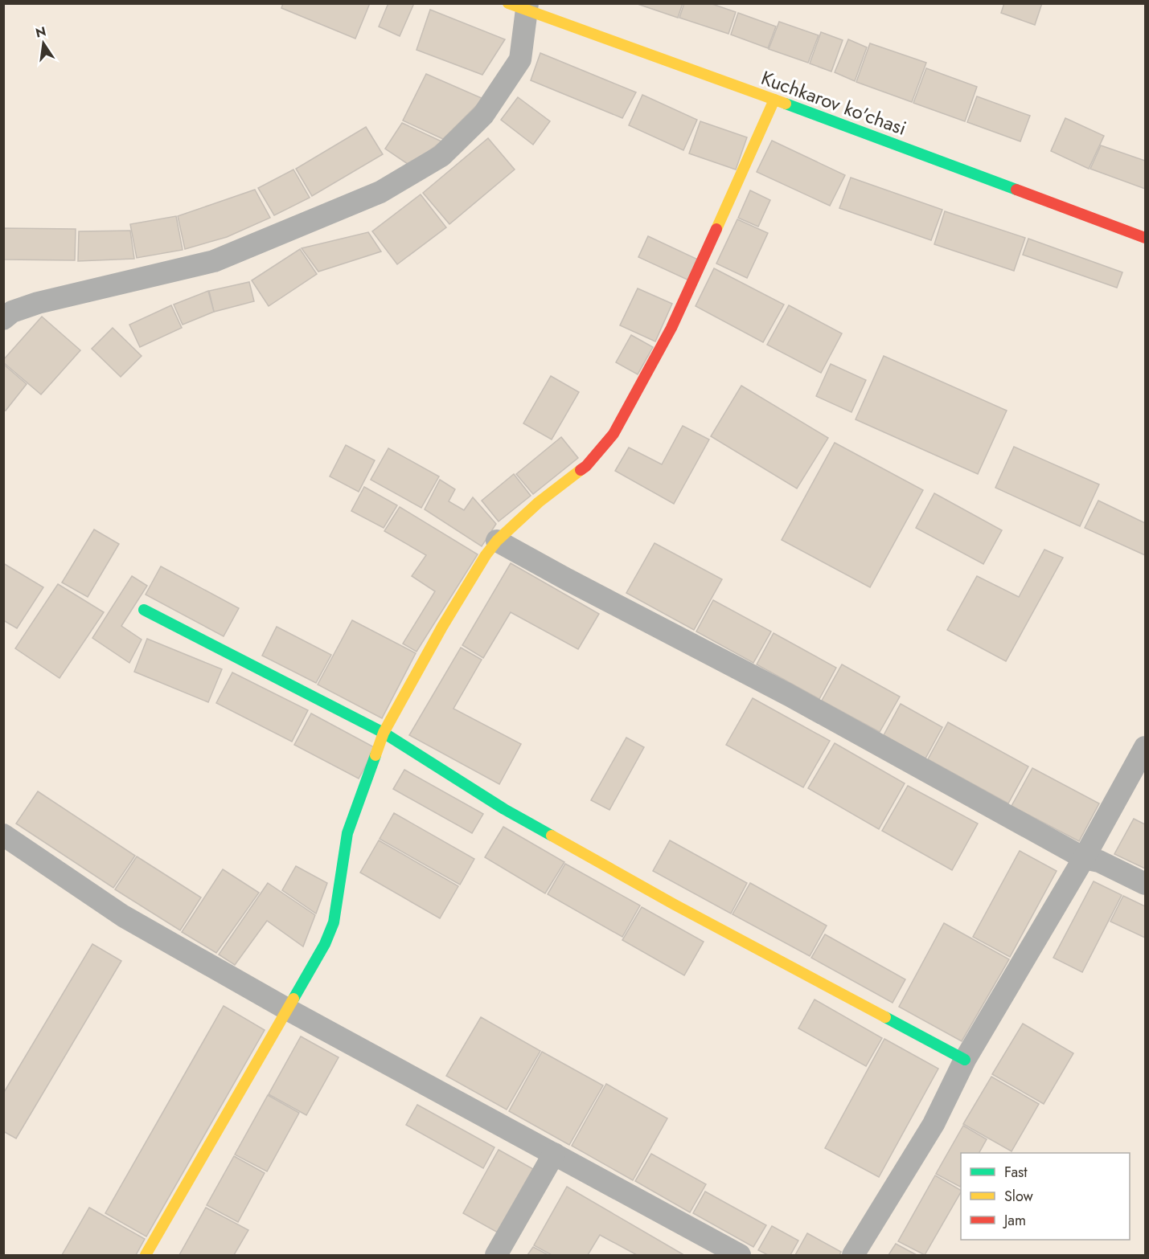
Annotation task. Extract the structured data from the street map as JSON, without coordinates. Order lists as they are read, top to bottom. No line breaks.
{"streets":{"street":["Kuchkarov ko'chasi"]},"legend":["Fast","Slow","Jam"],"north":"top"}
